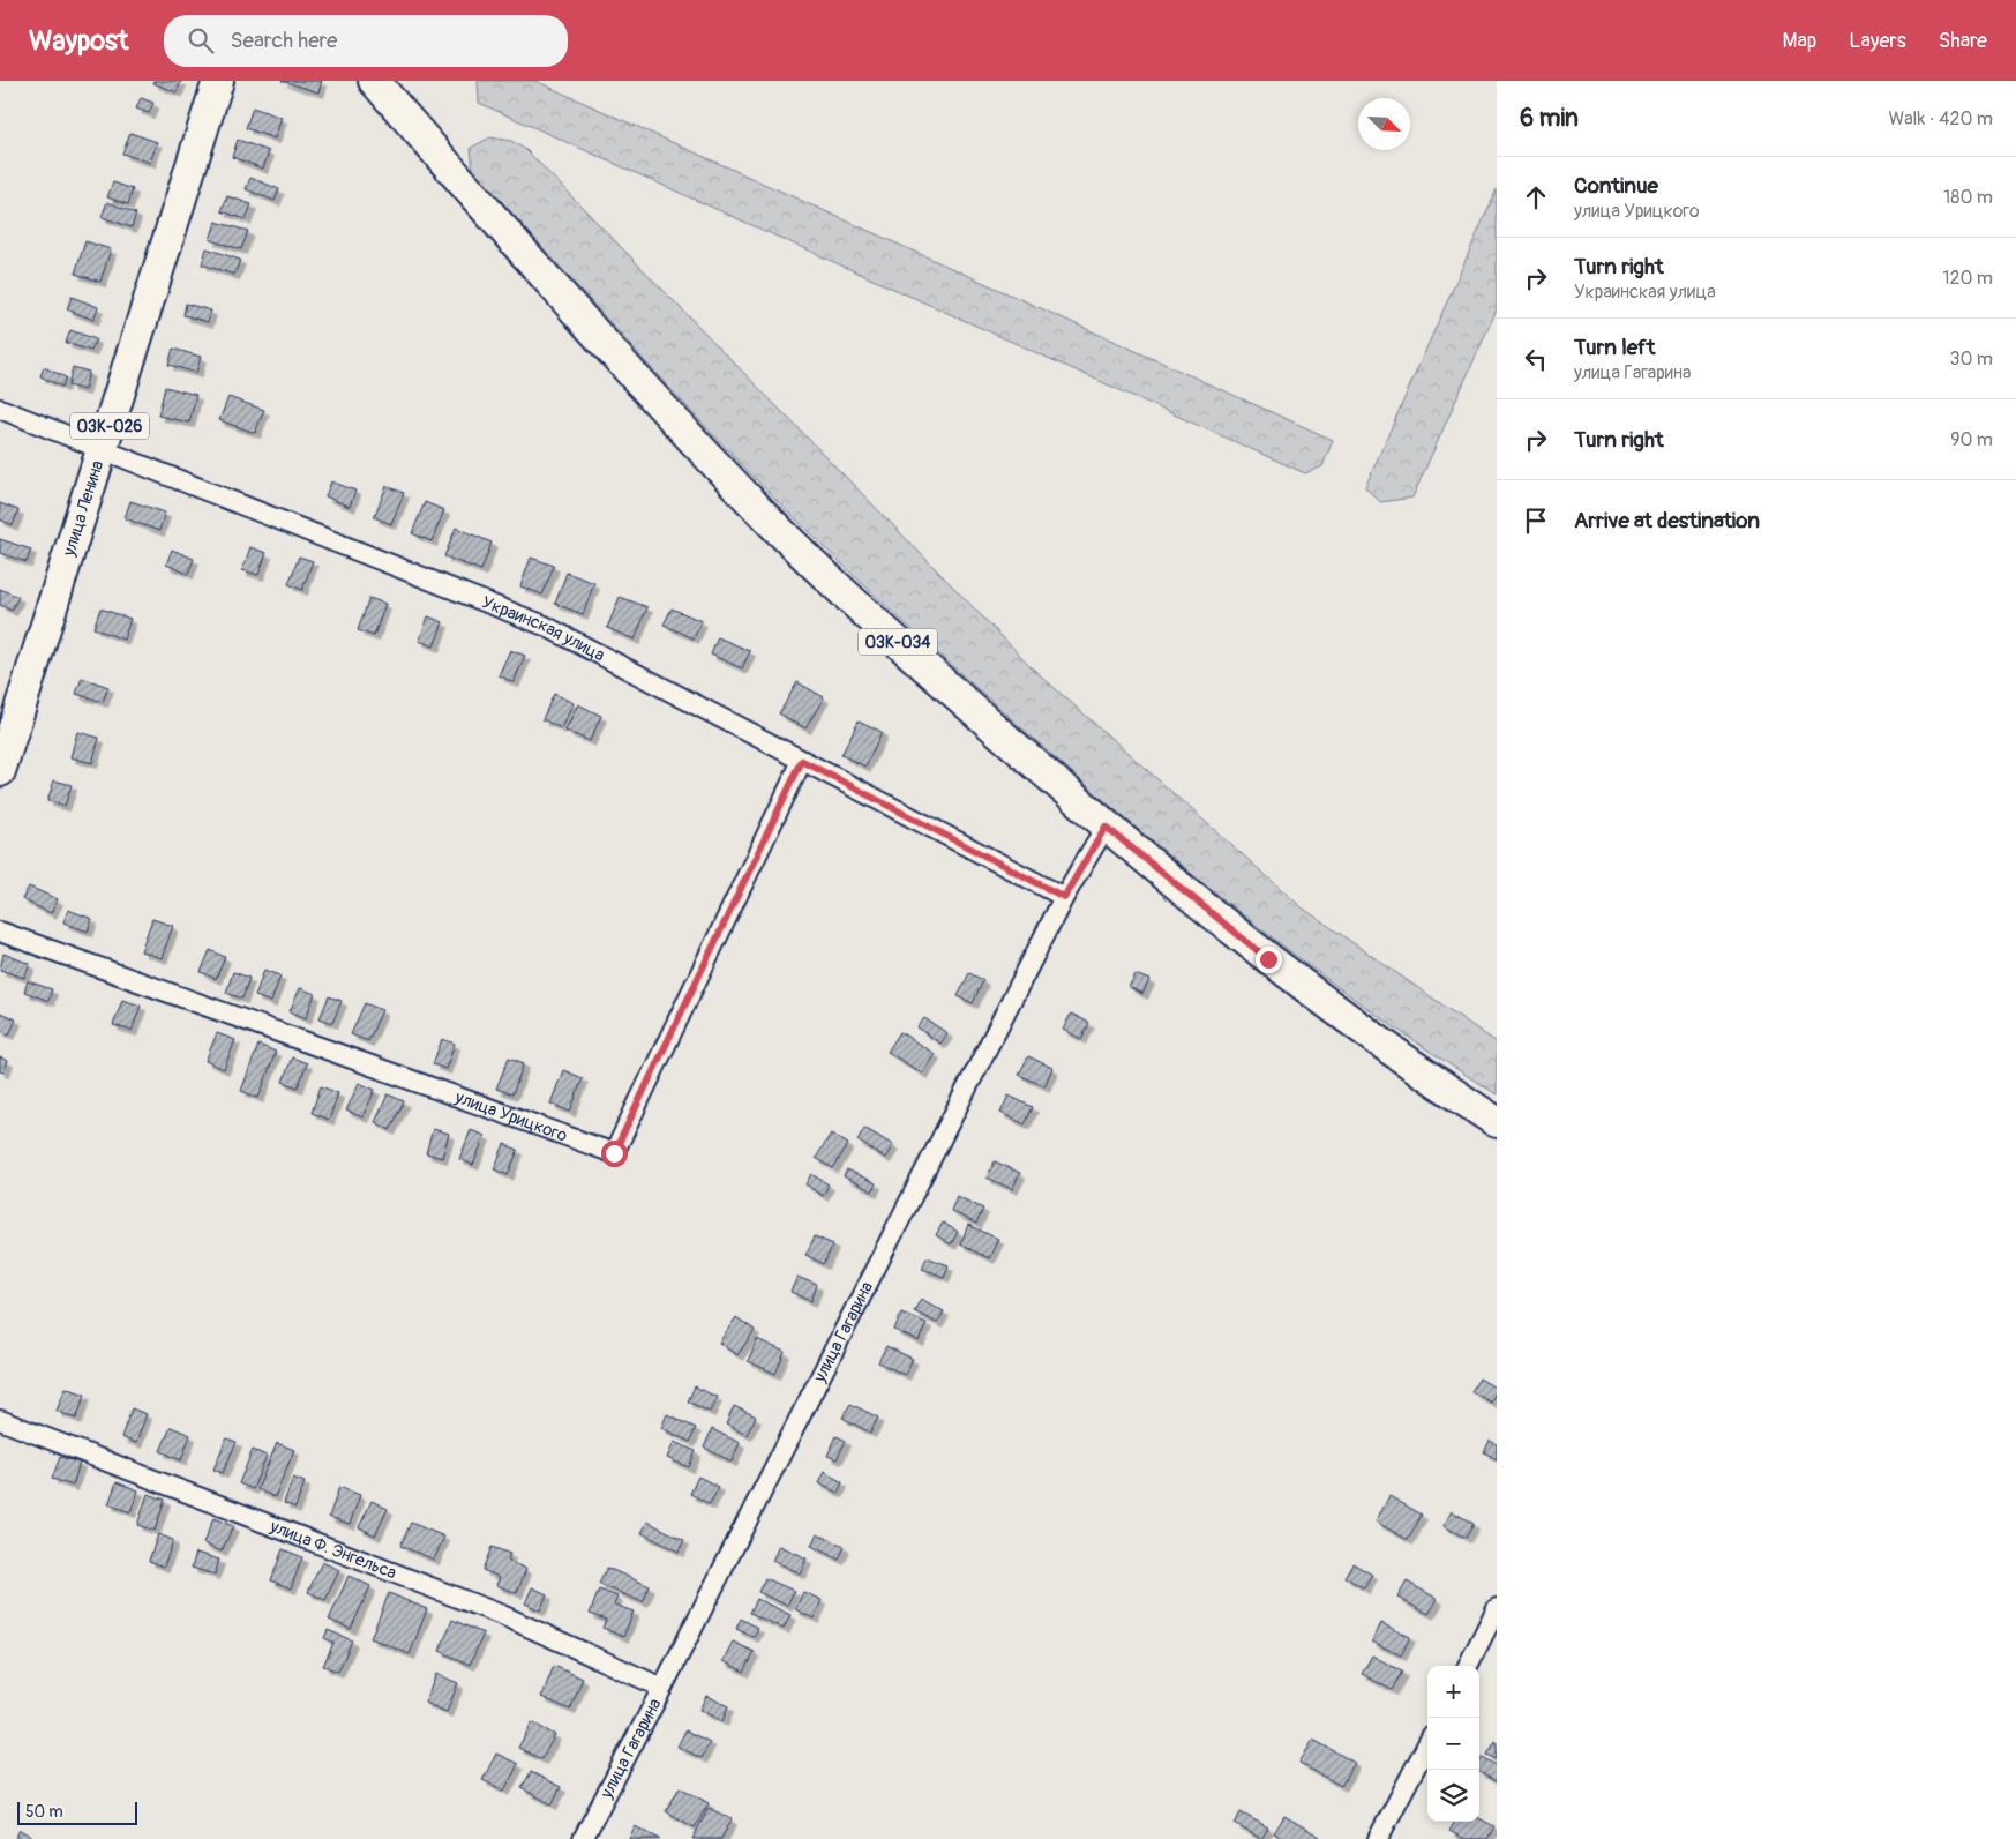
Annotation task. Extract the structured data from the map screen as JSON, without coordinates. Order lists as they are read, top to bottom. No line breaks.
{"streets":{"main road":["03К-026","улица Ленина","03К-034"],"street":["Украинская улица","улица Урицкого","улица Гагарина","улица Ф. Энгельса"]},"crossings":[["улица Ленина","Украинская улица"],["Украинская улица","улица Урицкого"],["Украинская улица","улица Гагарина"],["03К-034","улица Гагарина"],["улица Гагарина","улица Ф. Энгельса"]],"scale_bar":"50 m","north":"bottom right","page":{"header":"Waypost","search":"Search here","nav":["Map","Layers","Share"],"heading":["6 min","Walk · 420 m"],"list":[["Continue","улица Урицкого","180 m"],["Turn right","Украинская улица","120 m"],["Turn left","улица Гагарина","30 m"],["Turn right","90 m"],"Arrive at destination"],"map_buttons":["+","−"],"scale":"50 m"}}
